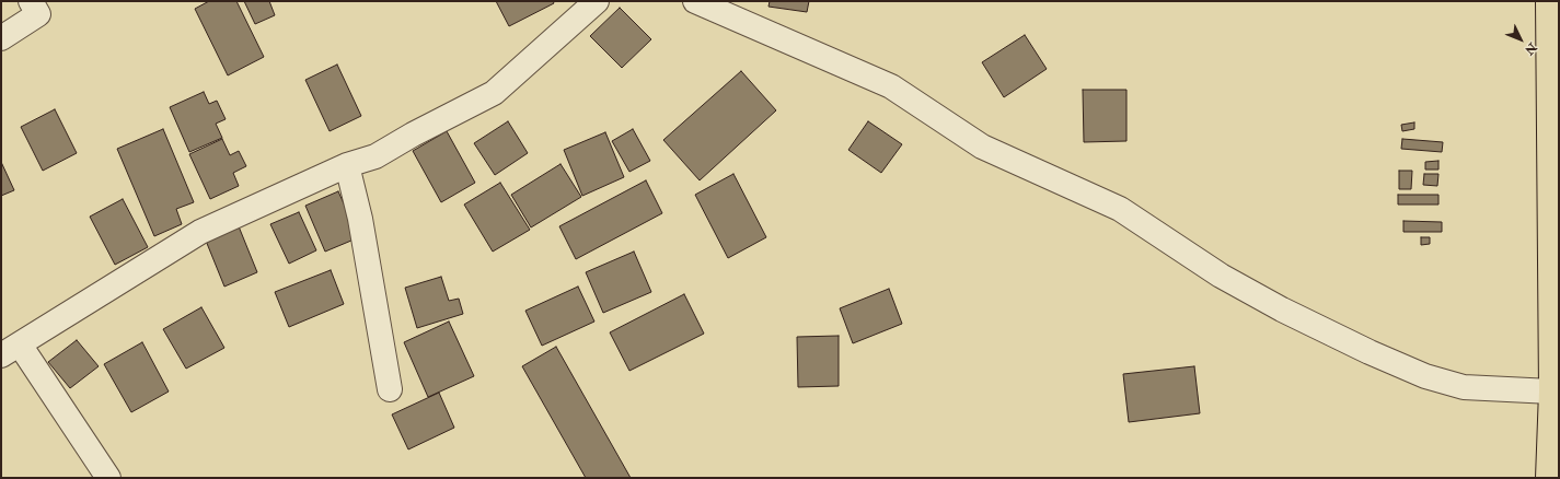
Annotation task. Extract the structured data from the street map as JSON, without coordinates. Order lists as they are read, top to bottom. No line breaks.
{"north":"bottom right"}
